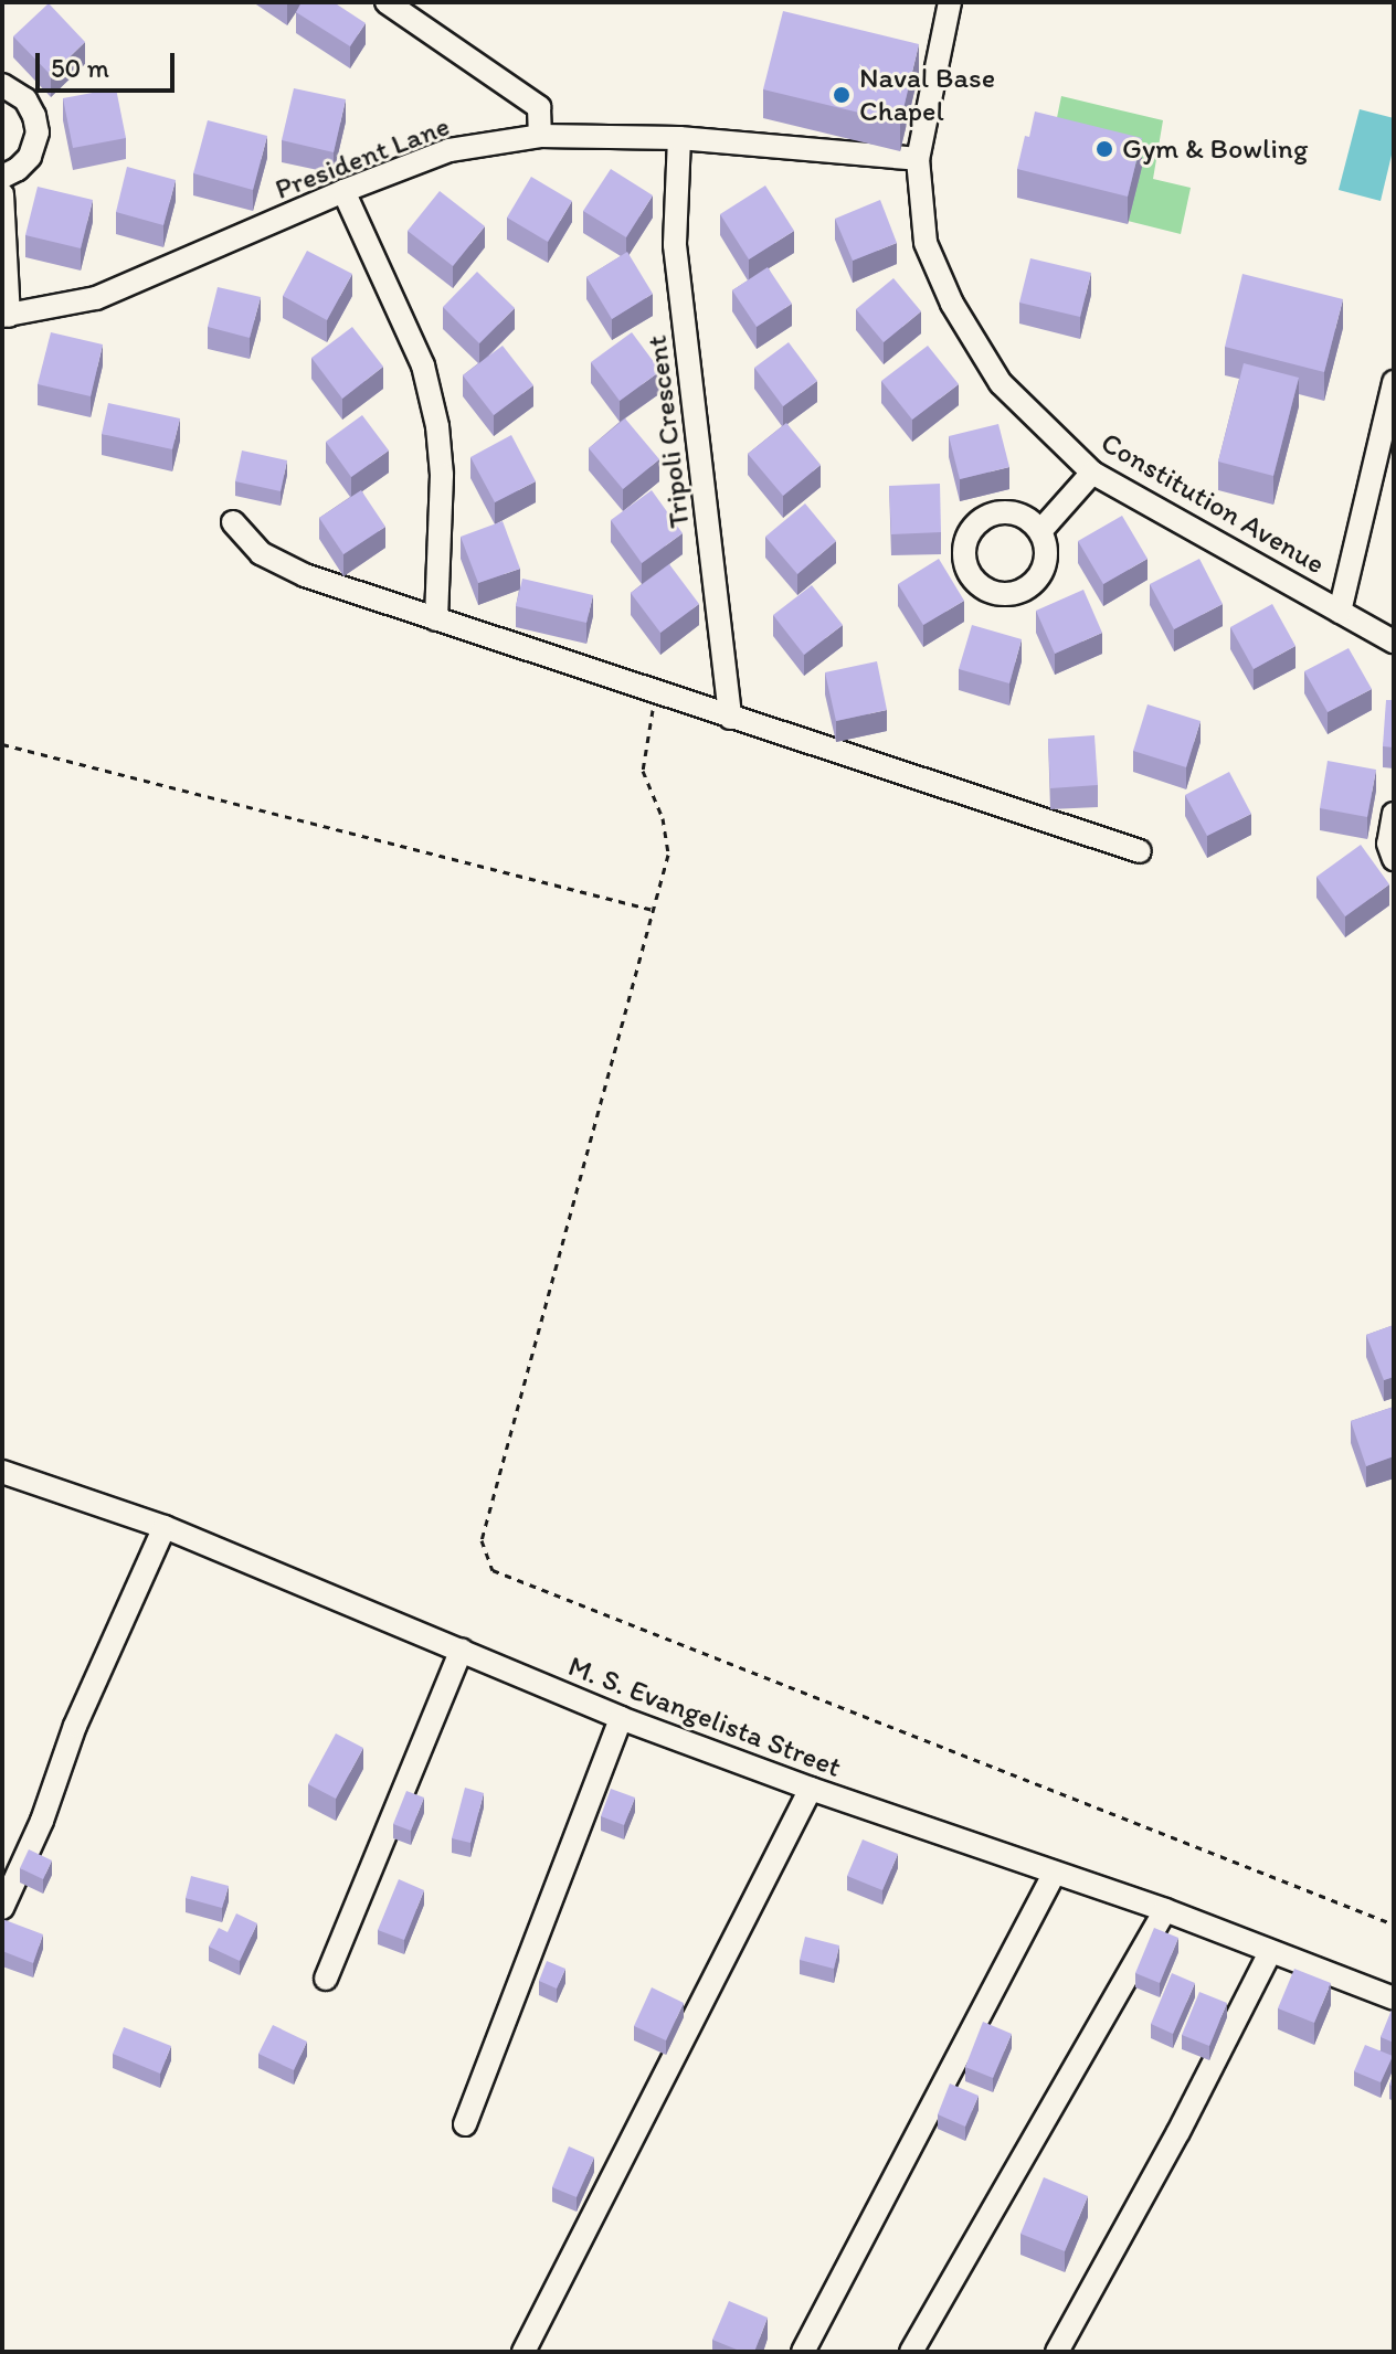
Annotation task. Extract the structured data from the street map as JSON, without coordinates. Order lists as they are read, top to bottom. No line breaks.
{"streets":{"street":["President Lane","Tripoli Crescent","Constitution Avenue","M. S. Evangelista Street"]},"crossings":[["President Lane","Tripoli Crescent"],["President Lane","Constitution Avenue"]],"places":["Naval Base Chapel","Gym & Bowling"],"scale_bar":"50 m"}
